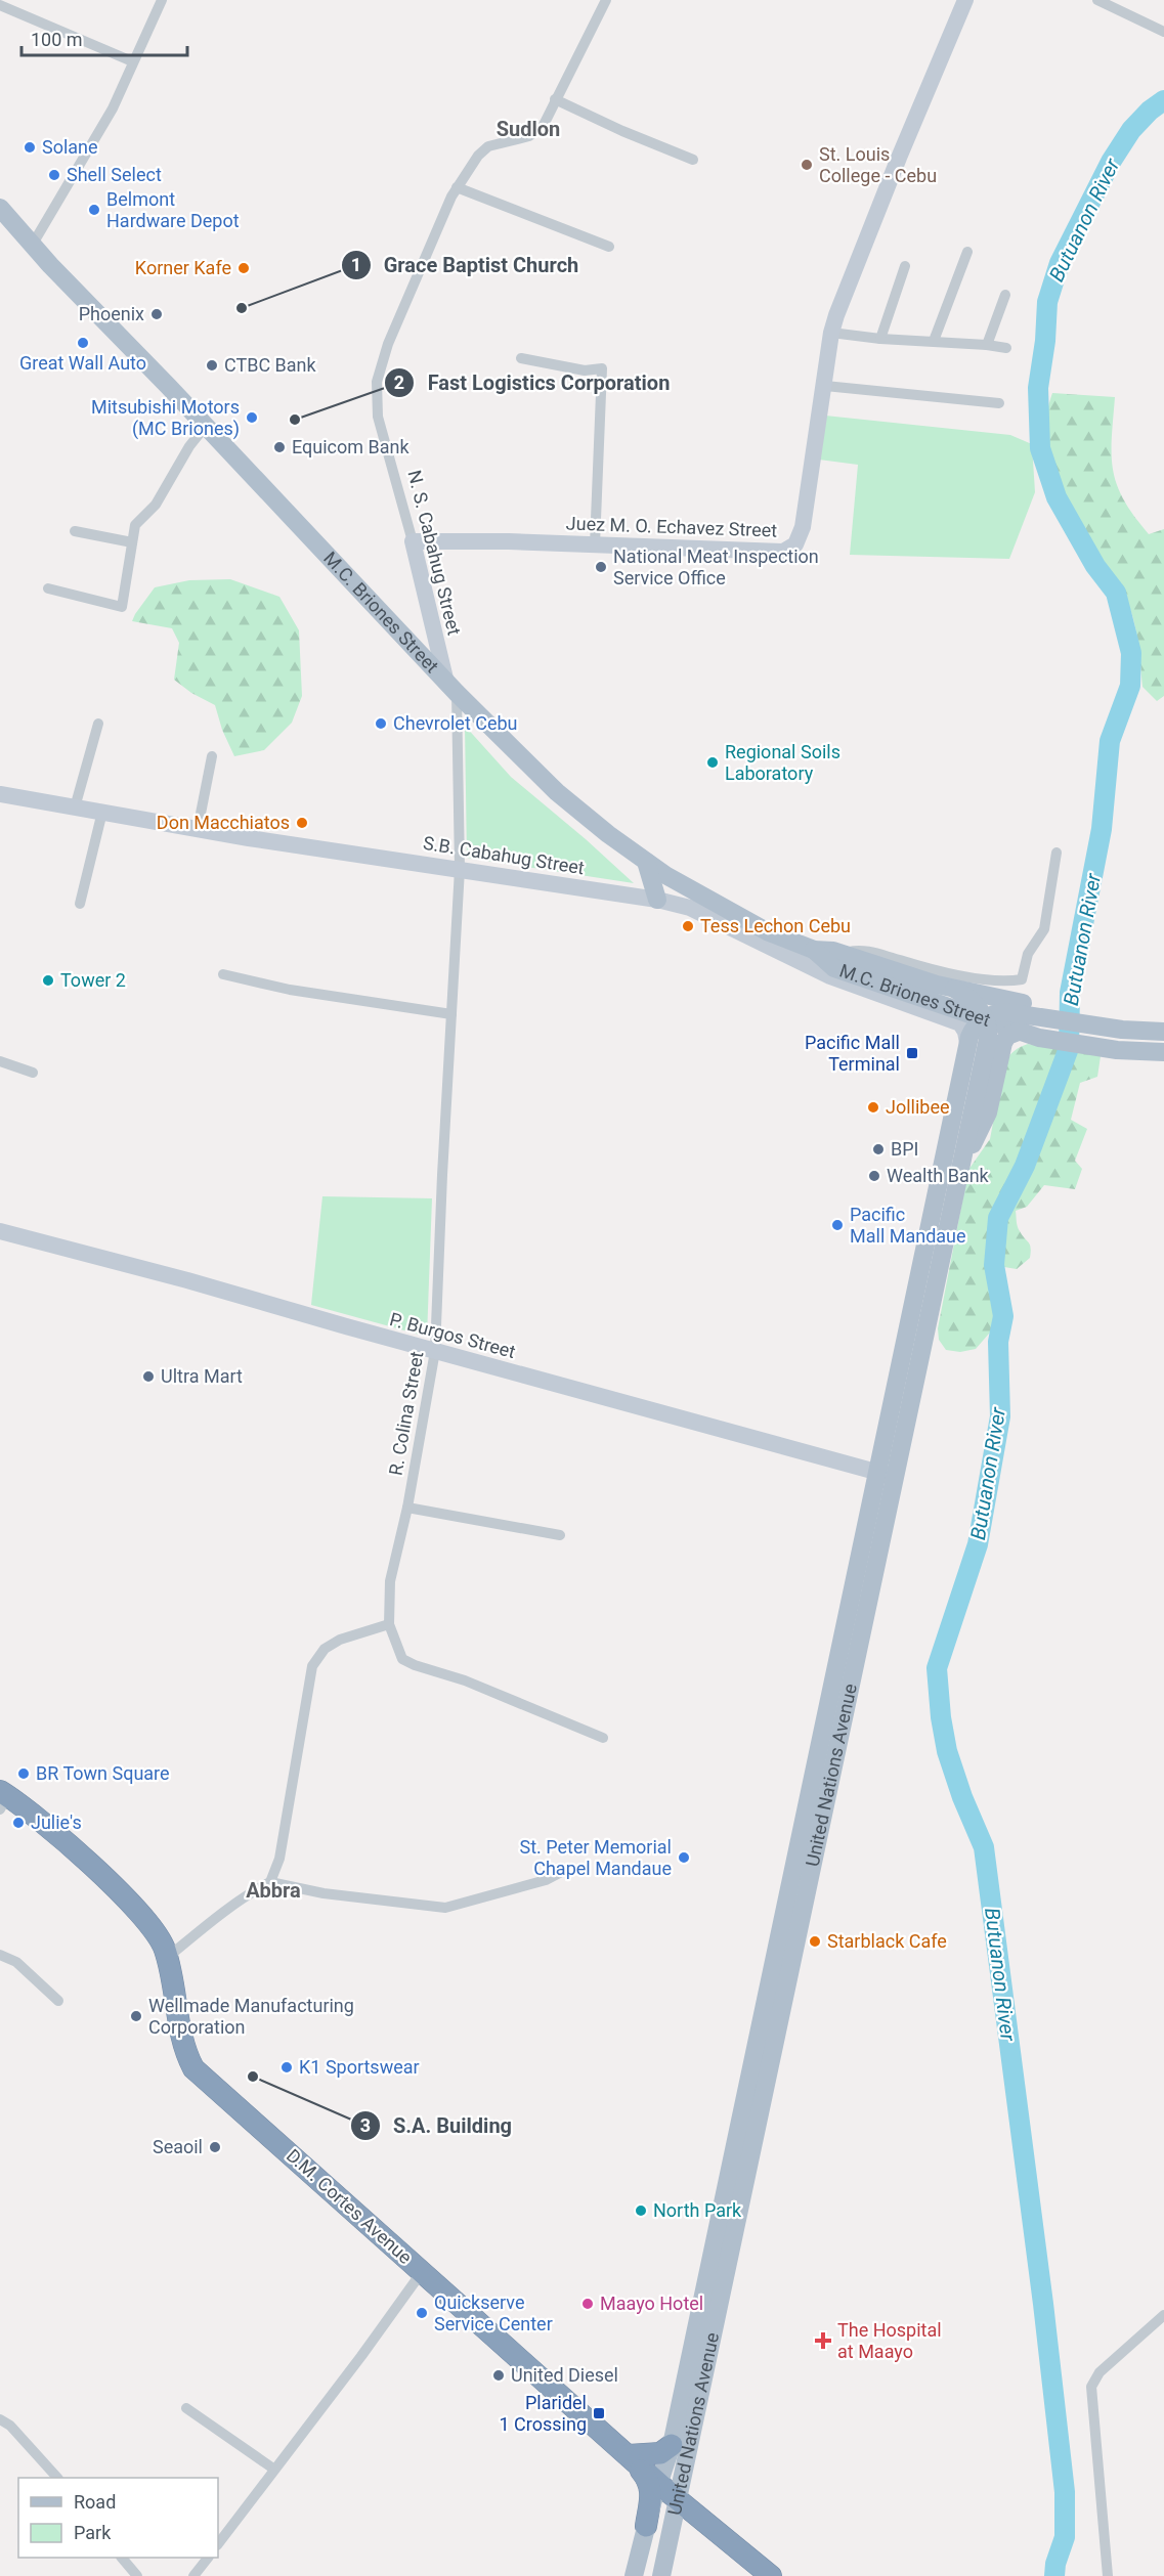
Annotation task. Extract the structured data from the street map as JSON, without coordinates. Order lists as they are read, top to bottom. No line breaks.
{"streets":{"highway":["D.M. Cortes Avenue"],"main road":["M.C. Briones Street","United Nations Avenue"],"street":["Juez M. O. Echavez Street","N. S. Cabahug Street","S.B. Cabahug Street","P. Burgos Street","R. Colina Street"]},"crossings":[["Juez M. O. Echavez Street","N. S. Cabahug Street"],["N. S. Cabahug Street","M.C. Briones Street"],["N. S. Cabahug Street","R. Colina Street"],["M.C. Briones Street","R. Colina Street"],["M.C. Briones Street","United Nations Avenue"],["S.B. Cabahug Street","R. Colina Street"],["S.B. Cabahug Street","United Nations Avenue"],["P. Burgos Street","R. Colina Street"],["P. Burgos Street","United Nations Avenue"],["United Nations Avenue","D.M. Cortes Avenue"]],"districts":["Sudlon","Abbra"],"water":["Butuanon River"],"places":{"other":["Solane","St. Louis College - Cebu","Shell Select","Belmont Hardware Depot","Korner Kafe","Grace Baptist Church","Phoenix","Great Wall Auto","CTBC Bank","Mitsubishi Motors (MC Briones)","Fast Logistics Corporation","Equicom Bank","National Meat Inspection Service Office","Chevrolet Cebu","Regional Soils Laboratory","Don Macchiatos","Tess Lechon Cebu","Tower 2","Jollibee","BPI","Wealth Bank","Pacific Mall Mandaue","Ultra Mart","BR Town Square","Julie's","St. Peter Memorial Chapel Mandaue","Starblack Cafe","Wellmade Manufacturing Corporation","K1 Sportswear","S.A. Building","Seaoil","North Park","Maayo Hotel","Quickserve Service Center","United Diesel"],"transit":["Pacific Mall Terminal","Plaridel 1 Crossing"],"health":["The Hospital at Maayo"]},"legend":["Road","Park"],"scale_bar":"100 m"}
